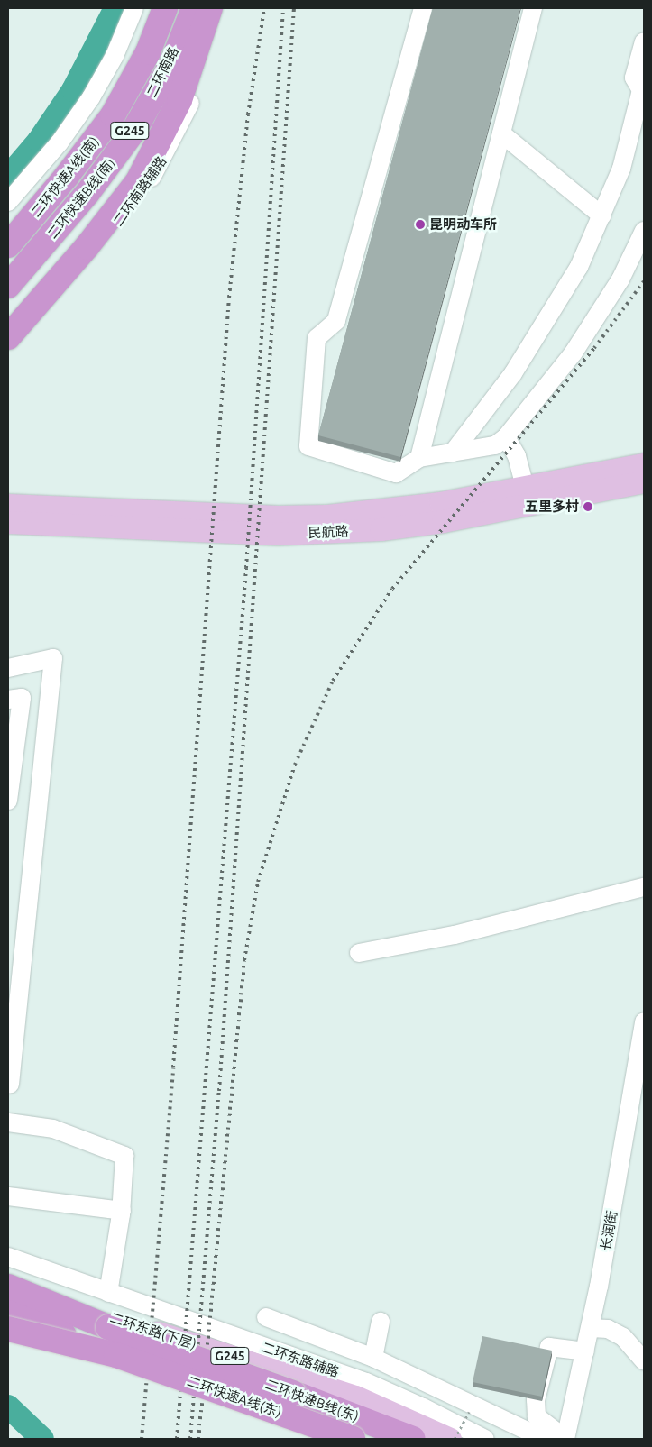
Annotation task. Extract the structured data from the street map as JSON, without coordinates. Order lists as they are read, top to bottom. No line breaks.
{"streets":{"highway":["二环快速A线(南)","二环快速B线(南)","二环快速A线(东)","二环快速B线(东)"],"main road":["二环南路","G245","民航路","二环东路(下层)"],"street":["二环南路辅路","长润街","二环东路辅路"]},"places":["昆明动车所","五里多村"]}
